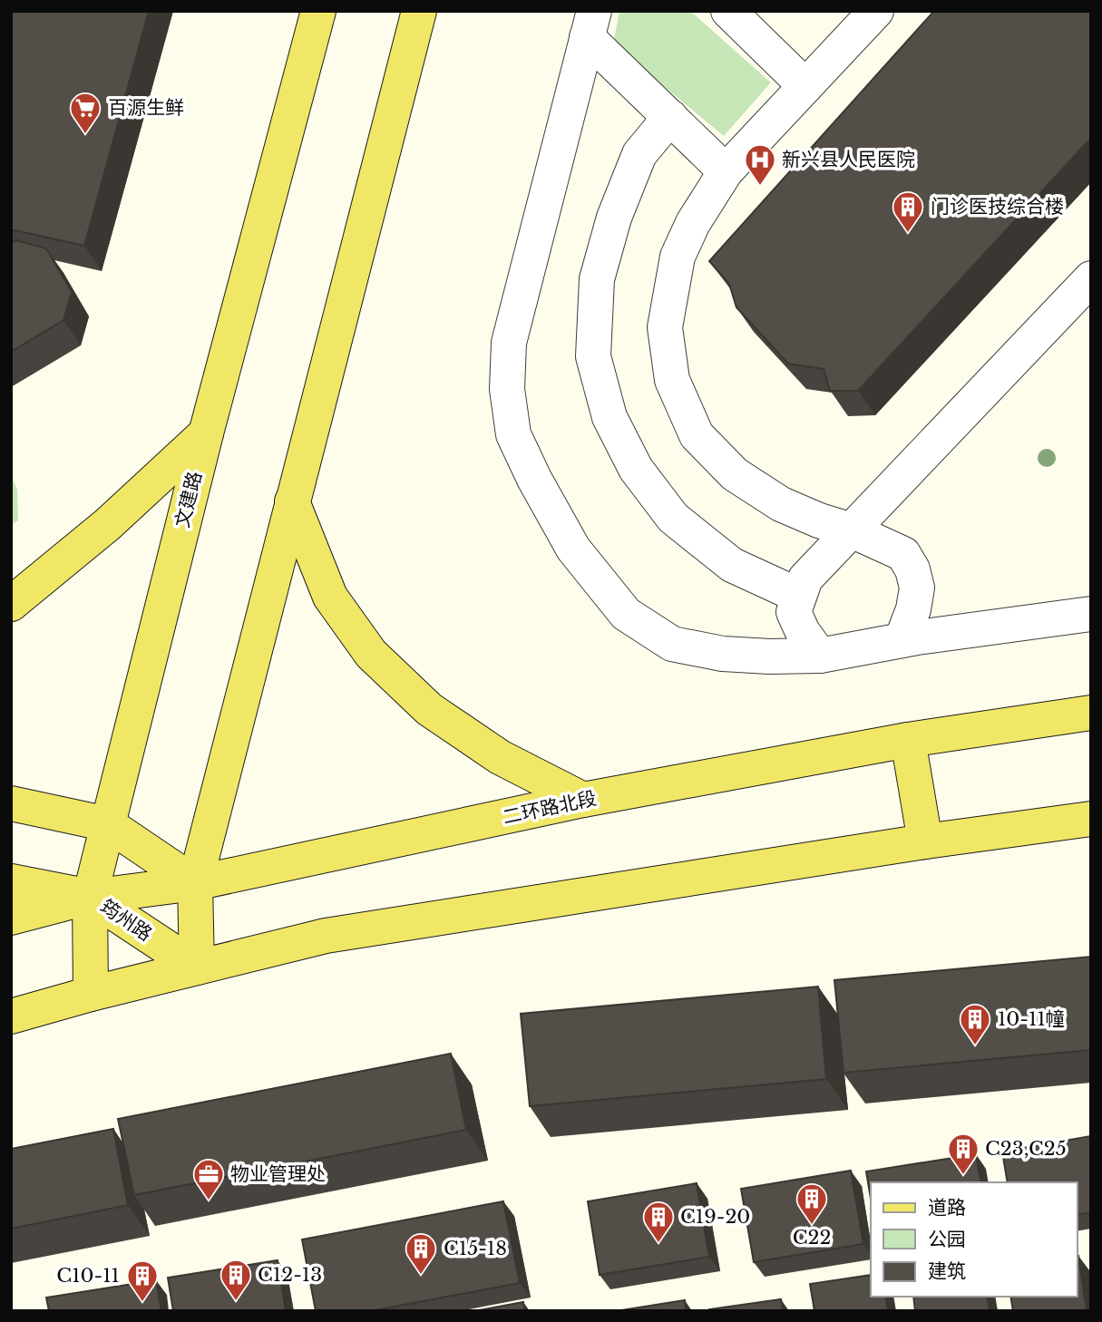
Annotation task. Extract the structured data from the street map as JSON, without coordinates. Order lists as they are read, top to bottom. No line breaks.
{"streets":{"main road":["文建路","二环路北段","筠州路"]},"crossings":[["文建路","二环路北段"],["文建路","筠州路"],["二环路北段","筠州路"]],"places":{"supermarket":["百源生鲜"],"hospital":["新兴县人民医院"],"building":["门诊医技综合楼","10-11幢","C23,C25","C22","C19-20","C15-18","C12-13","C10-11"],"office":["物业管理处"]},"legend":["道路","公园","建筑"]}
